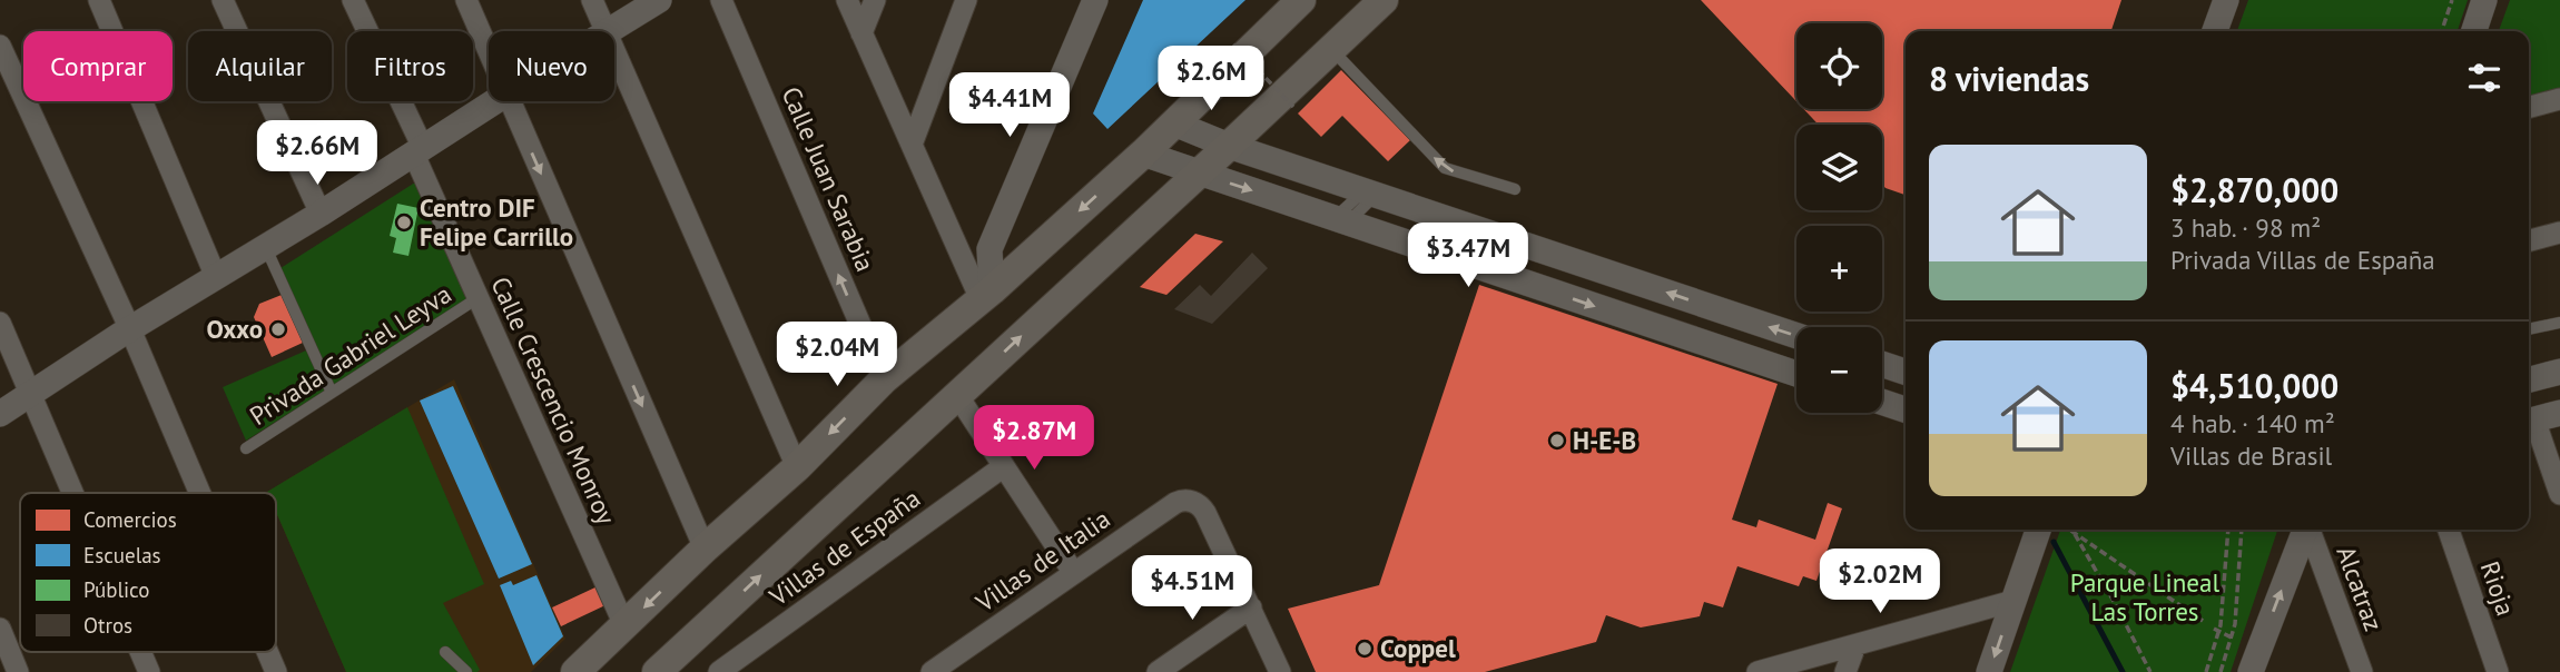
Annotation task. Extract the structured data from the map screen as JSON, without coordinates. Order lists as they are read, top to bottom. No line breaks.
{"streets":{"street":["Calle Juan Sarabia","Calle Crescencio Monroy","Villas de España","Villas de Italia","Alcatraz","Rioja"],"lane":["Privada Gabriel Leyva"]},"crossings":[["Privada Gabriel Leyva","Calle Crescencio Monroy"]],"parks":["Parque Lineal Las Torres"],"places":["Centro DIF Felipe Carrillo","Oxxo","H-E-B","Coppel"],"legend":["Comercios","Escuelas","Público","Otros"],"page":{"map_buttons":["+","−"],"chip":["Comprar","Alquilar","Filtros","Nuevo"],"heading":"8 viviendas","price":["$2.6M","$4.41M","$2.66M","$3.47M","$2.04M","$2.87M","$2.02M","$4.51M"],"list":[{"name":"$2,870,000","note":"3 hab. · 98 m² · Privada Villas de España"},{"name":"$4,510,000","note":"4 hab. · 140 m² · Villas de Brasil"}]}}
